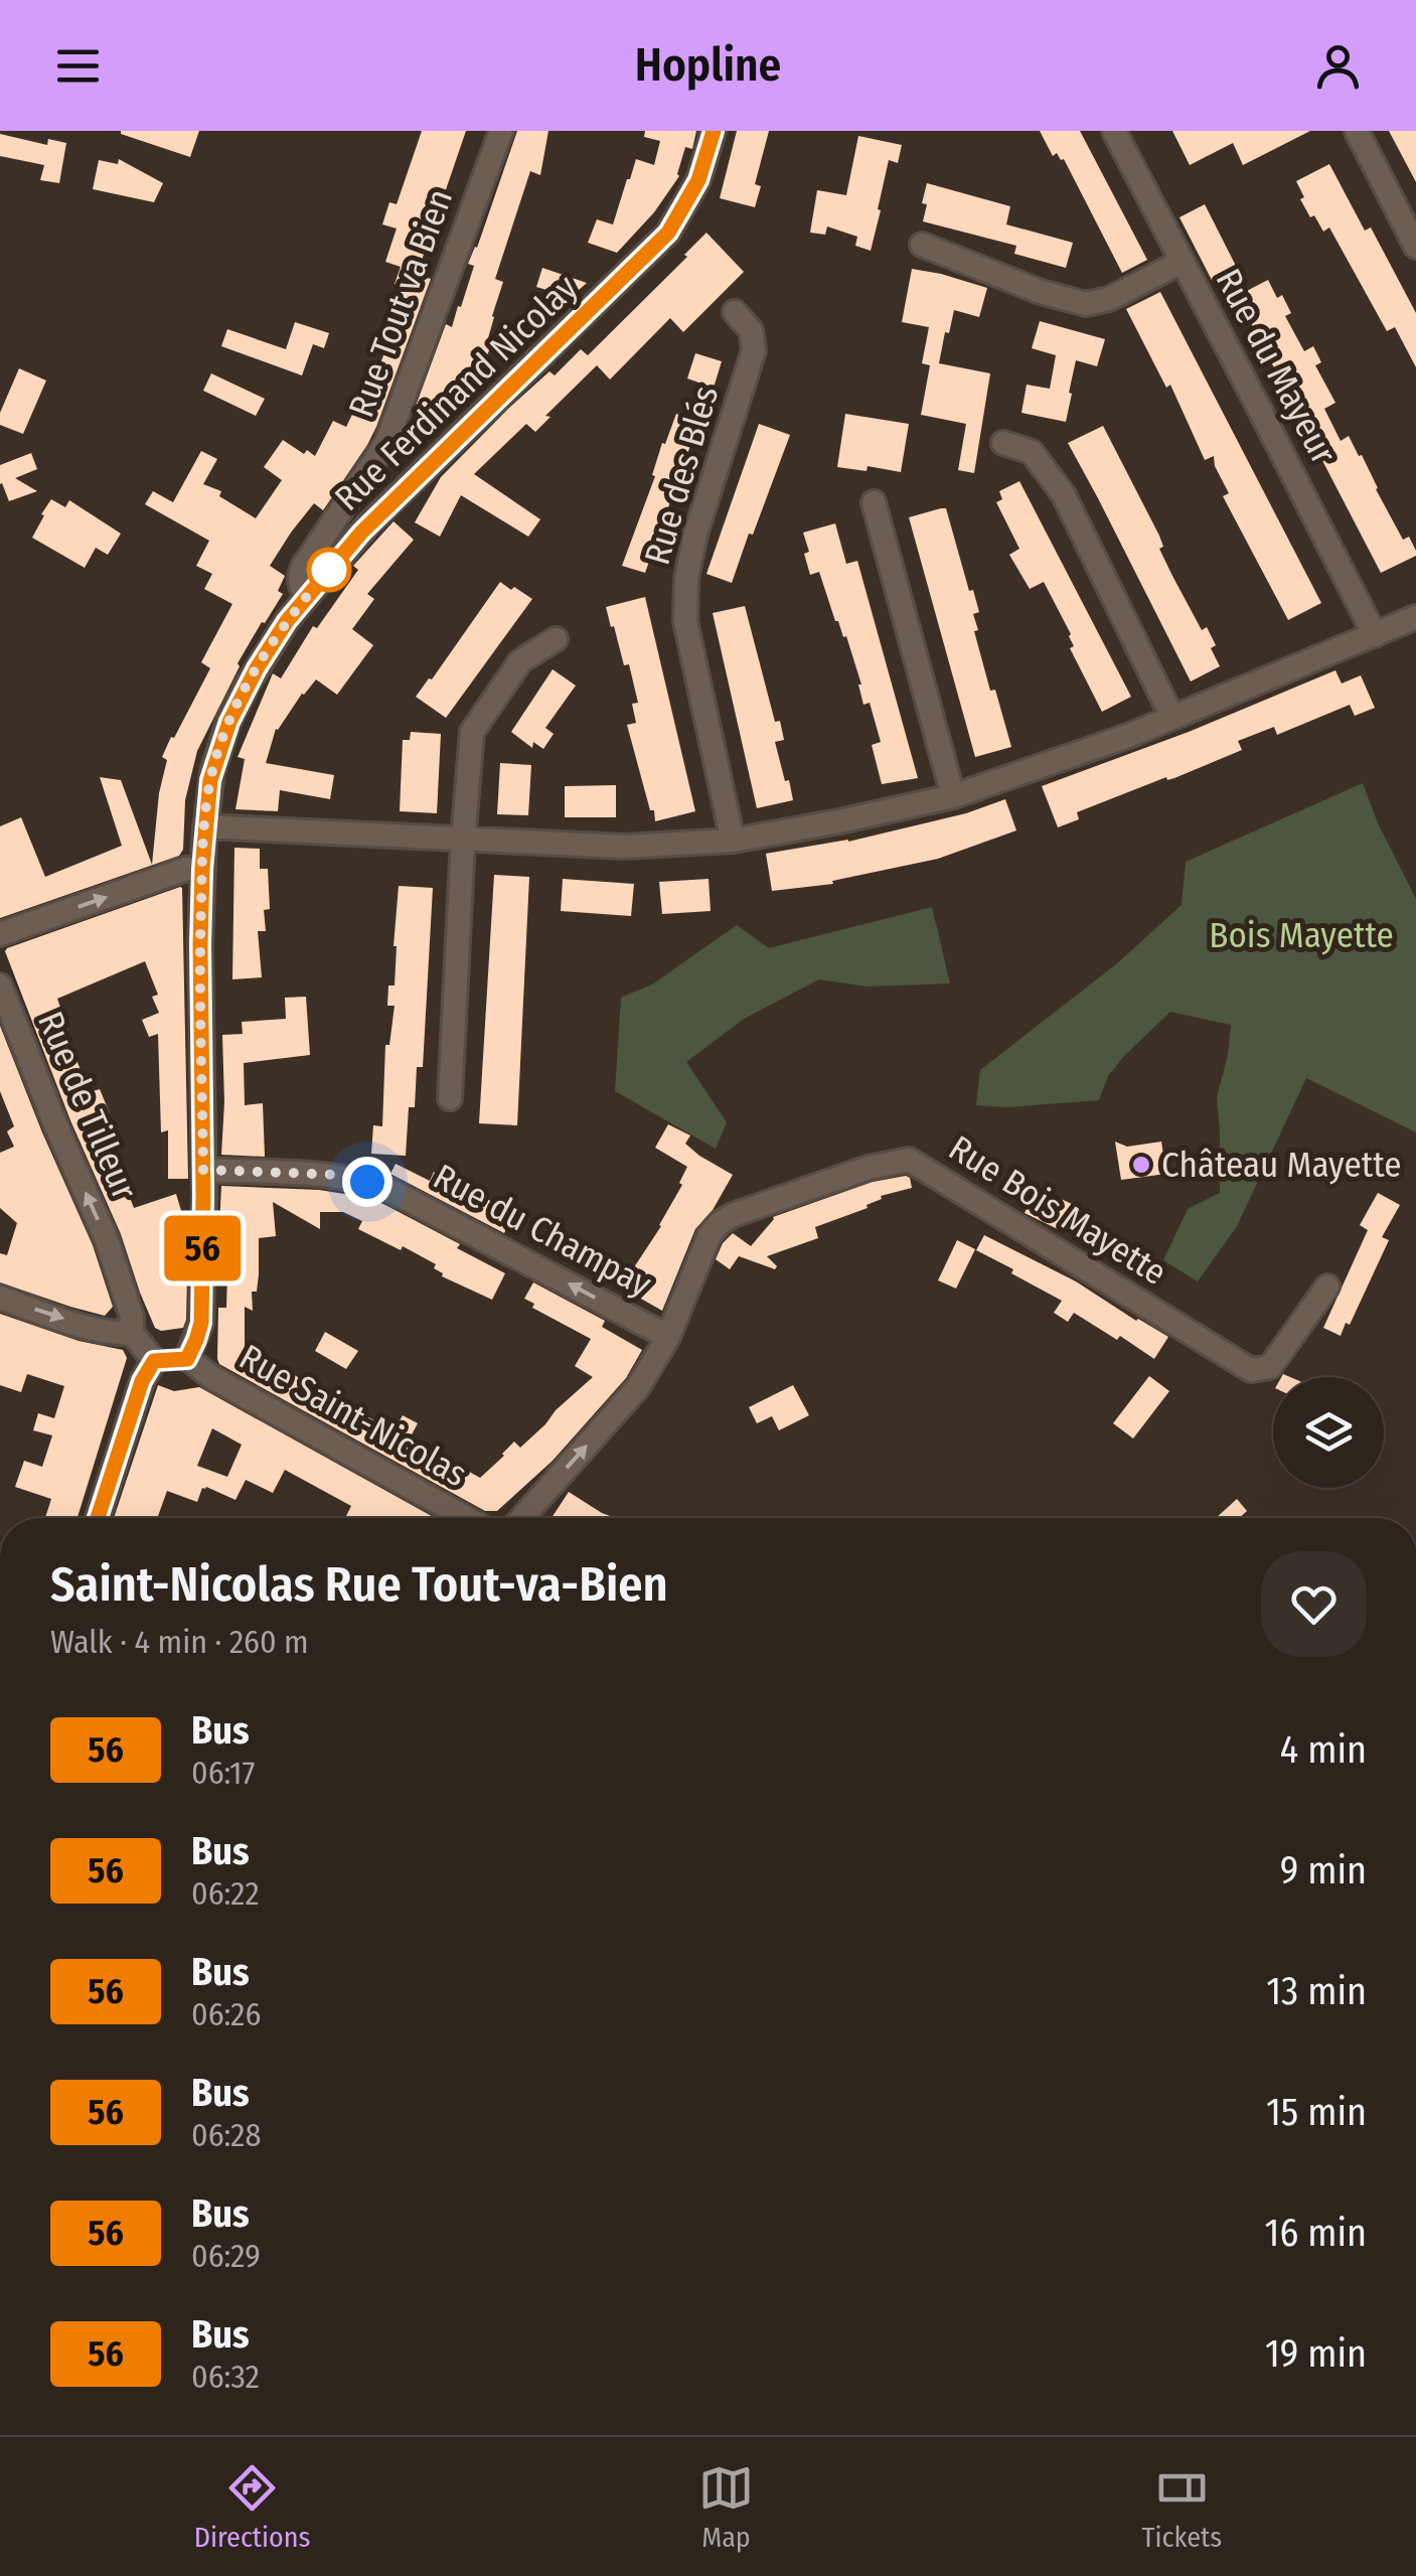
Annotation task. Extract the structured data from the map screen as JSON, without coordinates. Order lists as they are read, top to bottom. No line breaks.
{"streets":{"street":["Rue Tout va Bien","Rue du Mayeur","Rue Ferdinand Nicolay","Rue des Blés","Rue de Tilleur","Rue Bois Mayette","Rue du Champay","Rue Saint-Nicolas"]},"crossings":[["Rue Tout va Bien","Rue Ferdinand Nicolay"],["Rue Ferdinand Nicolay","Rue du Champay"],["Rue Ferdinand Nicolay","Rue Saint-Nicolas"],["Rue Bois Mayette","Rue du Champay"]],"one_way":["Rue de Tilleur","Rue du Champay"],"parks":["Bois Mayette"],"places":["Château Mayette"],"lines":["bus line 56"],"page":{"header":"Hopline","on_map":"56","heading":["Saint-Nicolas Rue Tout-va-Bien","Walk · 4 min · 260 m"],"list":[{"mark":"56","name":"Bus","note":"06:17","value":"4 min"},{"mark":"56","name":"Bus","note":"06:22","value":"9 min"},{"mark":"56","name":"Bus","note":"06:26","value":"13 min"},{"mark":"56","name":"Bus","note":"06:28","value":"15 min"},{"mark":"56","name":"Bus","note":"06:29","value":"16 min"},{"mark":"56","name":"Bus","note":"06:32","value":"19 min"}],"tabs":["Directions","Map","Tickets"]}}
